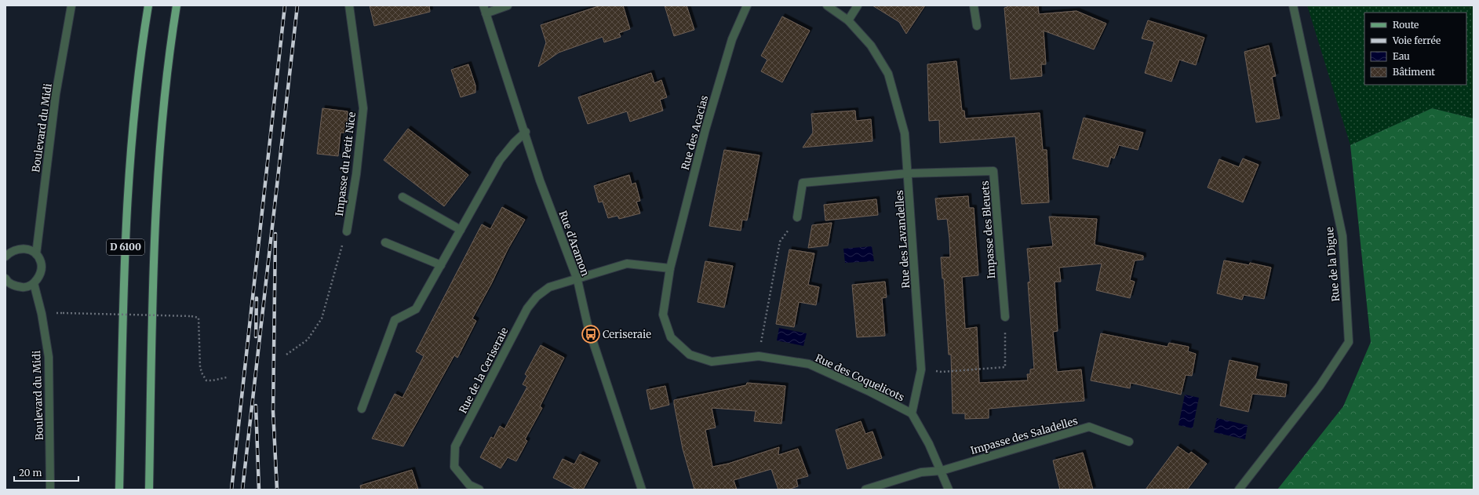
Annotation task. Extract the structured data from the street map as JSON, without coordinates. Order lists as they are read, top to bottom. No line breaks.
{"streets":{"main road":["D 6100"],"street":["Boulevard du Midi","Rue des Acacias","Impasse du Petit Nice","Impasse des Bleuets","Rue des Lavandelles","Rue d'Aramon","Rue de la Digue","Rue de la Ceriseraie","Rue des Coquelicots","Impasse des Saladelles"]},"crossings":[["Rue des Acacias","Rue de la Ceriseraie"],["Rue des Acacias","Rue des Coquelicots"],["Impasse des Bleuets","Rue des Lavandelles"],["Rue des Lavandelles","Rue des Coquelicots"],["Rue d'Aramon","Rue de la Ceriseraie"],["Rue de la Ceriseraie","Rue des Coquelicots"]],"places":{"bus stop":["Ceriseraie"]},"legend":["Route","Voie ferrée","Eau","Bâtiment"],"scale_bar":"20 m"}
